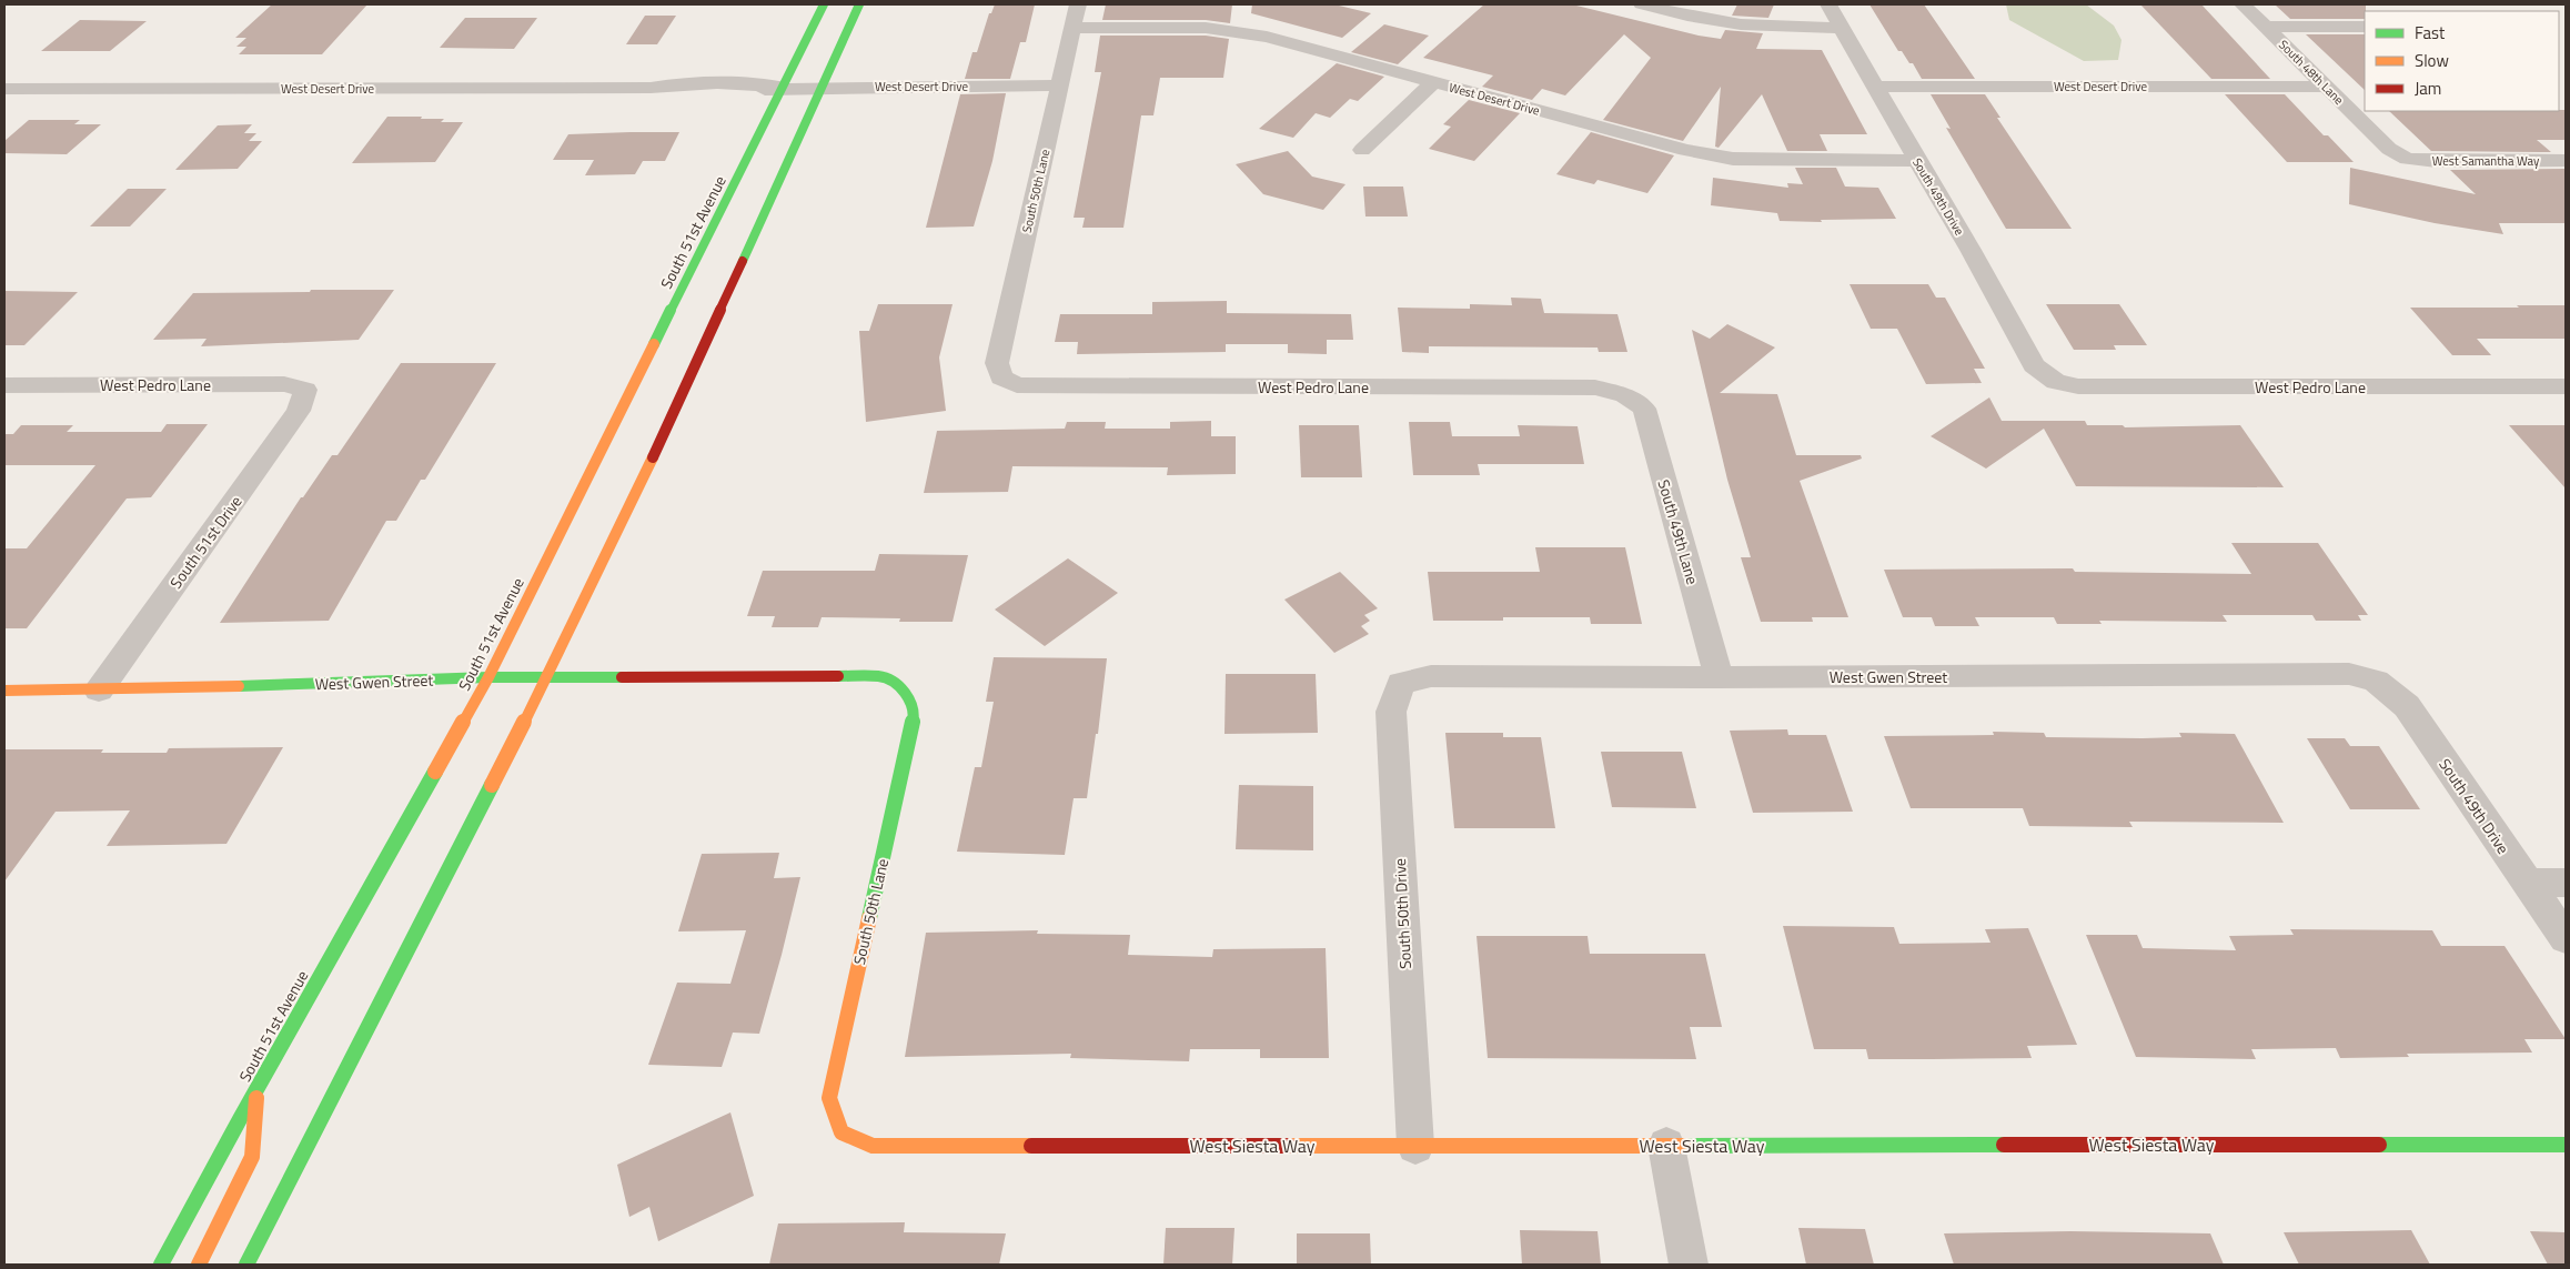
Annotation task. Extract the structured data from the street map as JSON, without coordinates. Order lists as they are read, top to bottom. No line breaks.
{"streets":{"main road":["South 50th Lane","South 51st Avenue","West Gwen Street","West Siesta Way"],"street":["South 48th Lane","West Desert Drive","West Samantha Way","South 49th Drive","West Pedro Lane","South 49th Lane","South 51st Drive","South 50th Drive"]},"crossings":[["South 48th Lane","West Desert Drive"],["South 48th Lane","West Samantha Way"],["West Desert Drive","South 50th Lane"],["West Desert Drive","South 49th Drive"],["West Desert Drive","South 51st Avenue"],["South 50th Lane","West Pedro Lane"],["South 50th Lane","West Gwen Street"],["South 50th Lane","West Siesta Way"],["South 49th Drive","West Pedro Lane"],["South 49th Drive","West Gwen Street"],["South 51st Avenue","West Gwen Street"],["West Pedro Lane","South 49th Lane"],["West Pedro Lane","South 51st Drive"],["South 49th Lane","West Gwen Street"],["South 51st Drive","West Gwen Street"],["West Gwen Street","South 50th Drive"],["South 50th Drive","West Siesta Way"]],"legend":["Fast","Slow","Jam"]}
